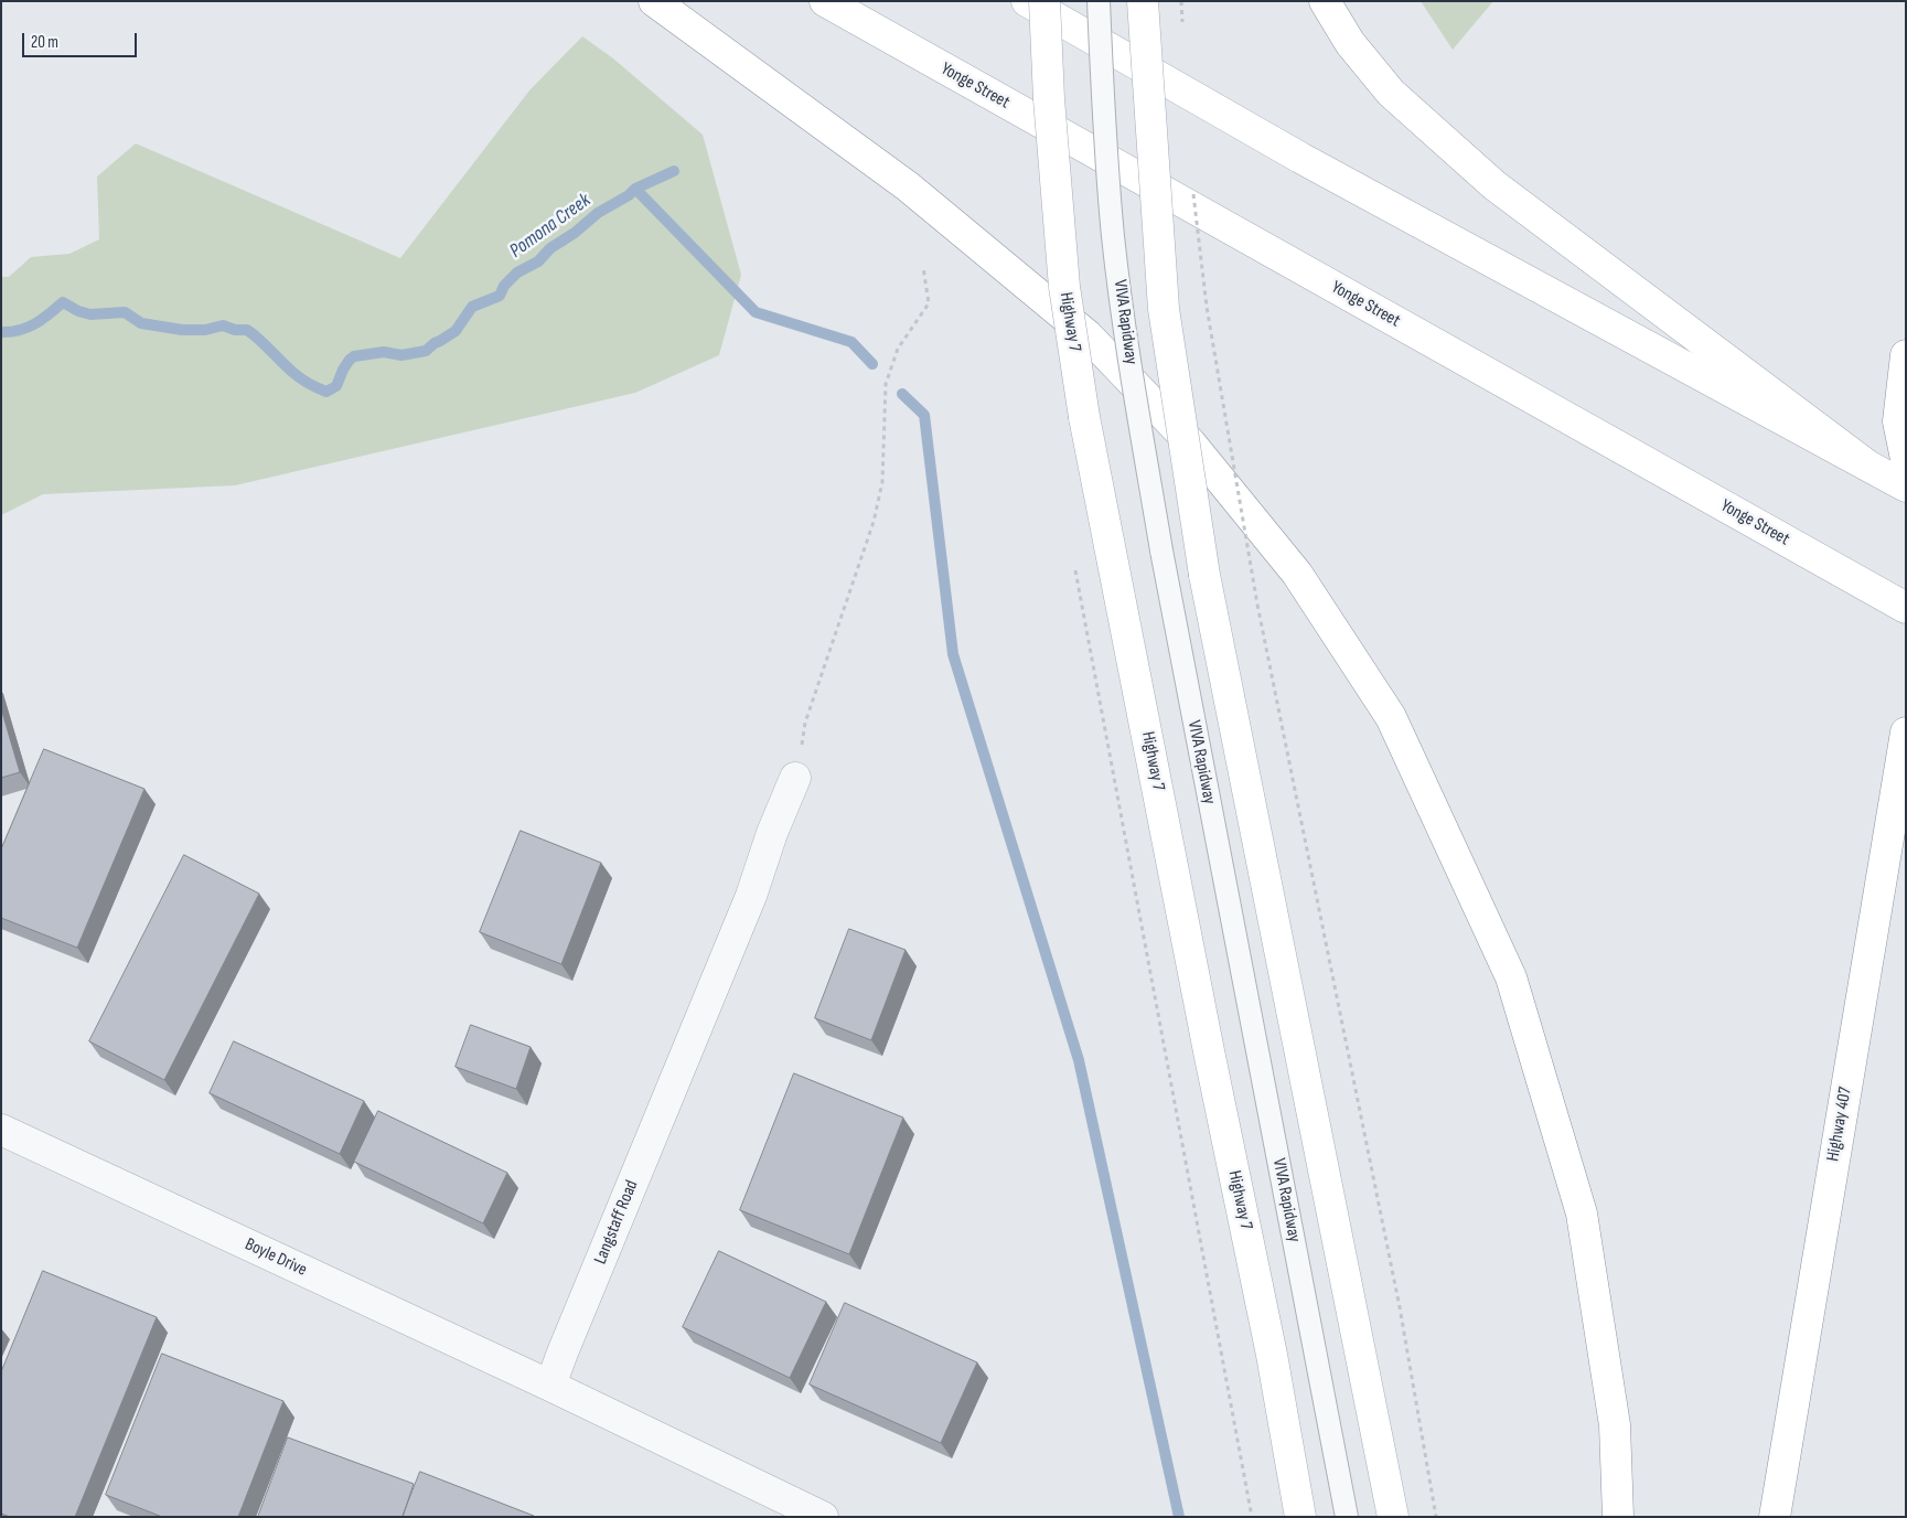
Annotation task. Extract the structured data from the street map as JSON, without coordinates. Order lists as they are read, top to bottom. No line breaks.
{"streets":{"main road":["Yonge Street","Highway 7","Highway 407"],"street":["Langstaff Road","Boyle Drive"],"lane":["VIVA Rapidway"]},"crossings":[["Langstaff Road","Boyle Drive"]],"water":["Pomona Creek"],"scale_bar":"20 m"}
